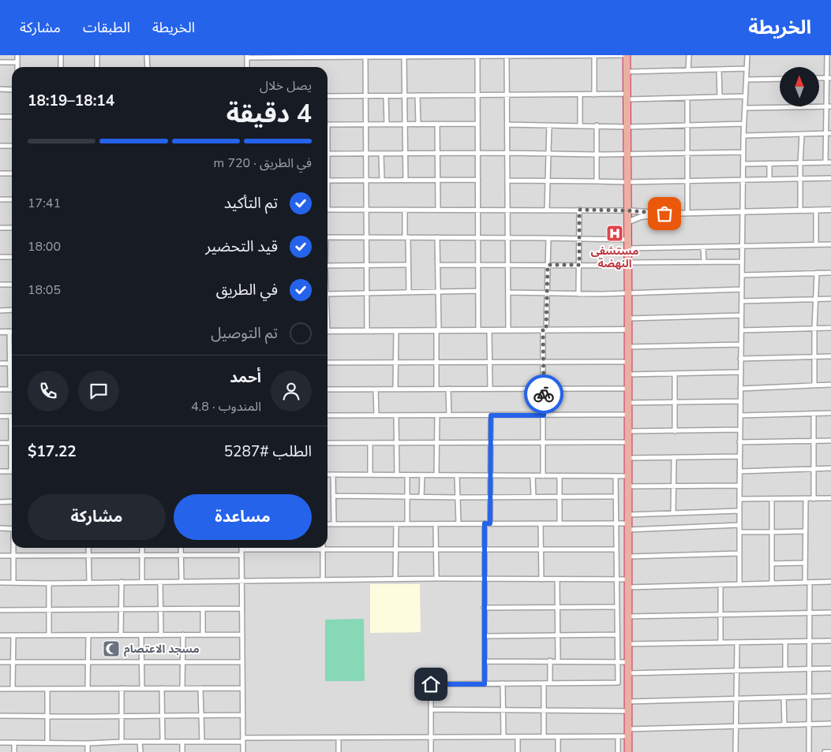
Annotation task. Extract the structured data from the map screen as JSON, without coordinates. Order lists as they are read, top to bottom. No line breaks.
{"places":{"hospital":["مستشفى النهضة"],"mosque":["مسجد الاعتصام"]},"north":"top","page":{"header":"الخريطة","nav":["الخريطة","الطبقات","مشاركة"],"heading":["4 دقيقة","يصل خلال","18:14–18:19"],"panel":["أحمد","المندوب · 4.8","الطلب #5287","$17.22"],"bar":"في الطريق · 720 m","list":[["تم التأكيد","17:41"],["قيد التحضير","18:00"],["في الطريق","18:05"],"تم التوصيل"],"buttons":["مساعدة","مشاركة"]}}
